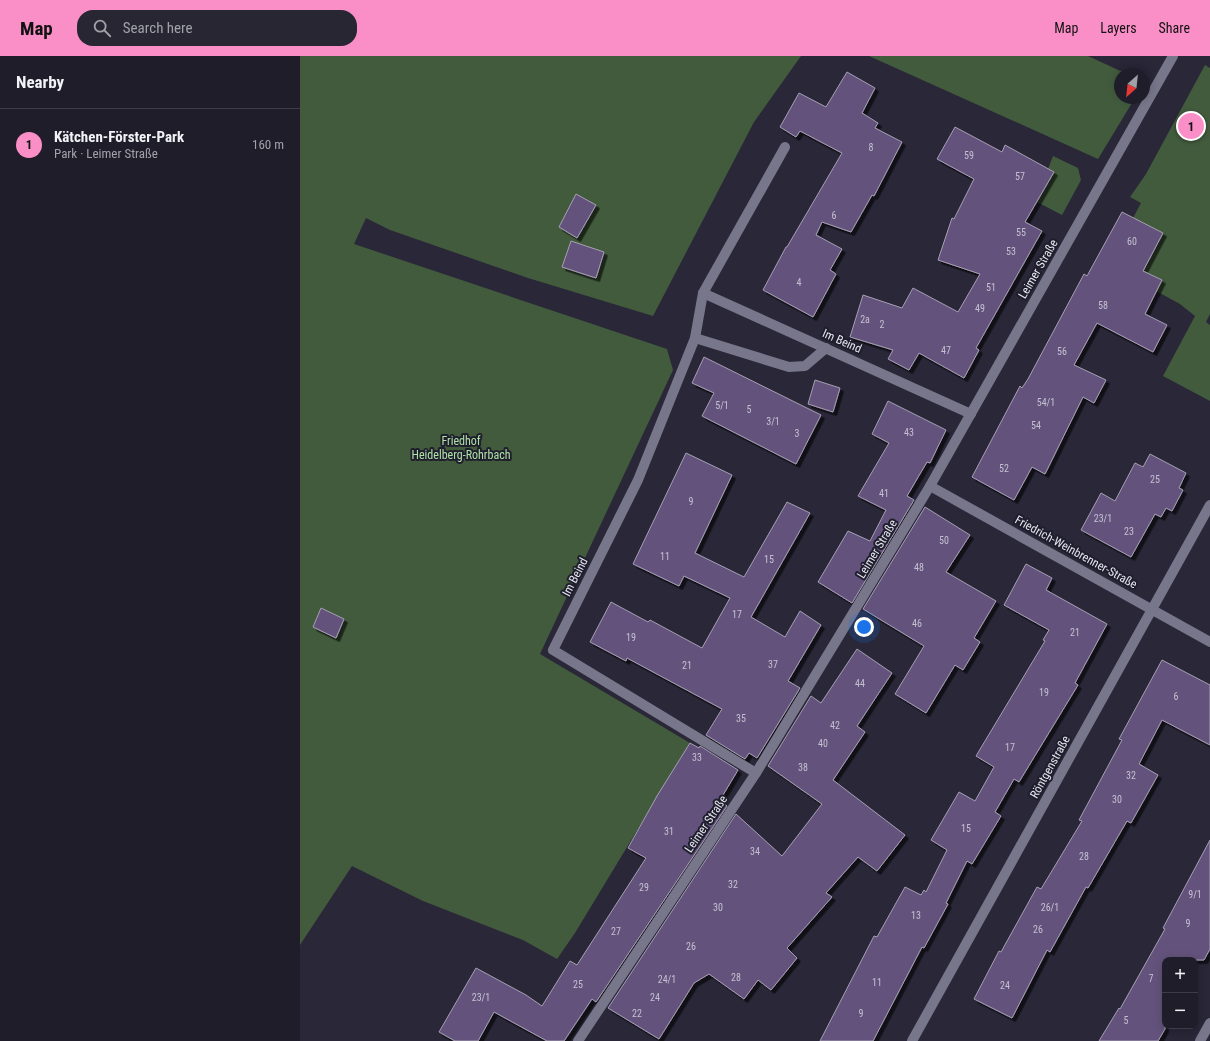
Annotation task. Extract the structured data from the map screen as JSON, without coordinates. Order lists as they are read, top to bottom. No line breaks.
{"streets":{"street":["Leimer Straße","Im Beind","Friedrich-Weinbrenner-Straße","Röntgenstraße"]},"crossings":[["Leimer Straße","Im Beind"],["Leimer Straße","Friedrich-Weinbrenner-Straße"],["Friedrich-Weinbrenner-Straße","Röntgenstraße"]],"parks":["Friedhof Heidelberg-Rohrbach"],"house_numbers":["8","59","57","6","55","60","53","4","51","58","49","2a","2","47","56","54/1","5/1","5","3/1","54","43","3","52","25","41","9","23/1","23","50","11","15","48","17","46","21","19","37","21","44","19","6","35","42","40","17","33","38","32","30","15","31","34","28","32","29","9/1","30","26/1","13","9","26","27","26","28","7","24/1","11","25","24","23/1","24","22","9","5"],"north":"bottom left","page":{"header":"Map","search":"Search here","nav":["Map","Layers","Share"],"heading":"Nearby","list":[{"mark":"1","name":"Kätchen-Förster-Park","note":"Park · Leimer Straße","value":"160 m"}],"pins":"1","map_buttons":["+","−"]}}
